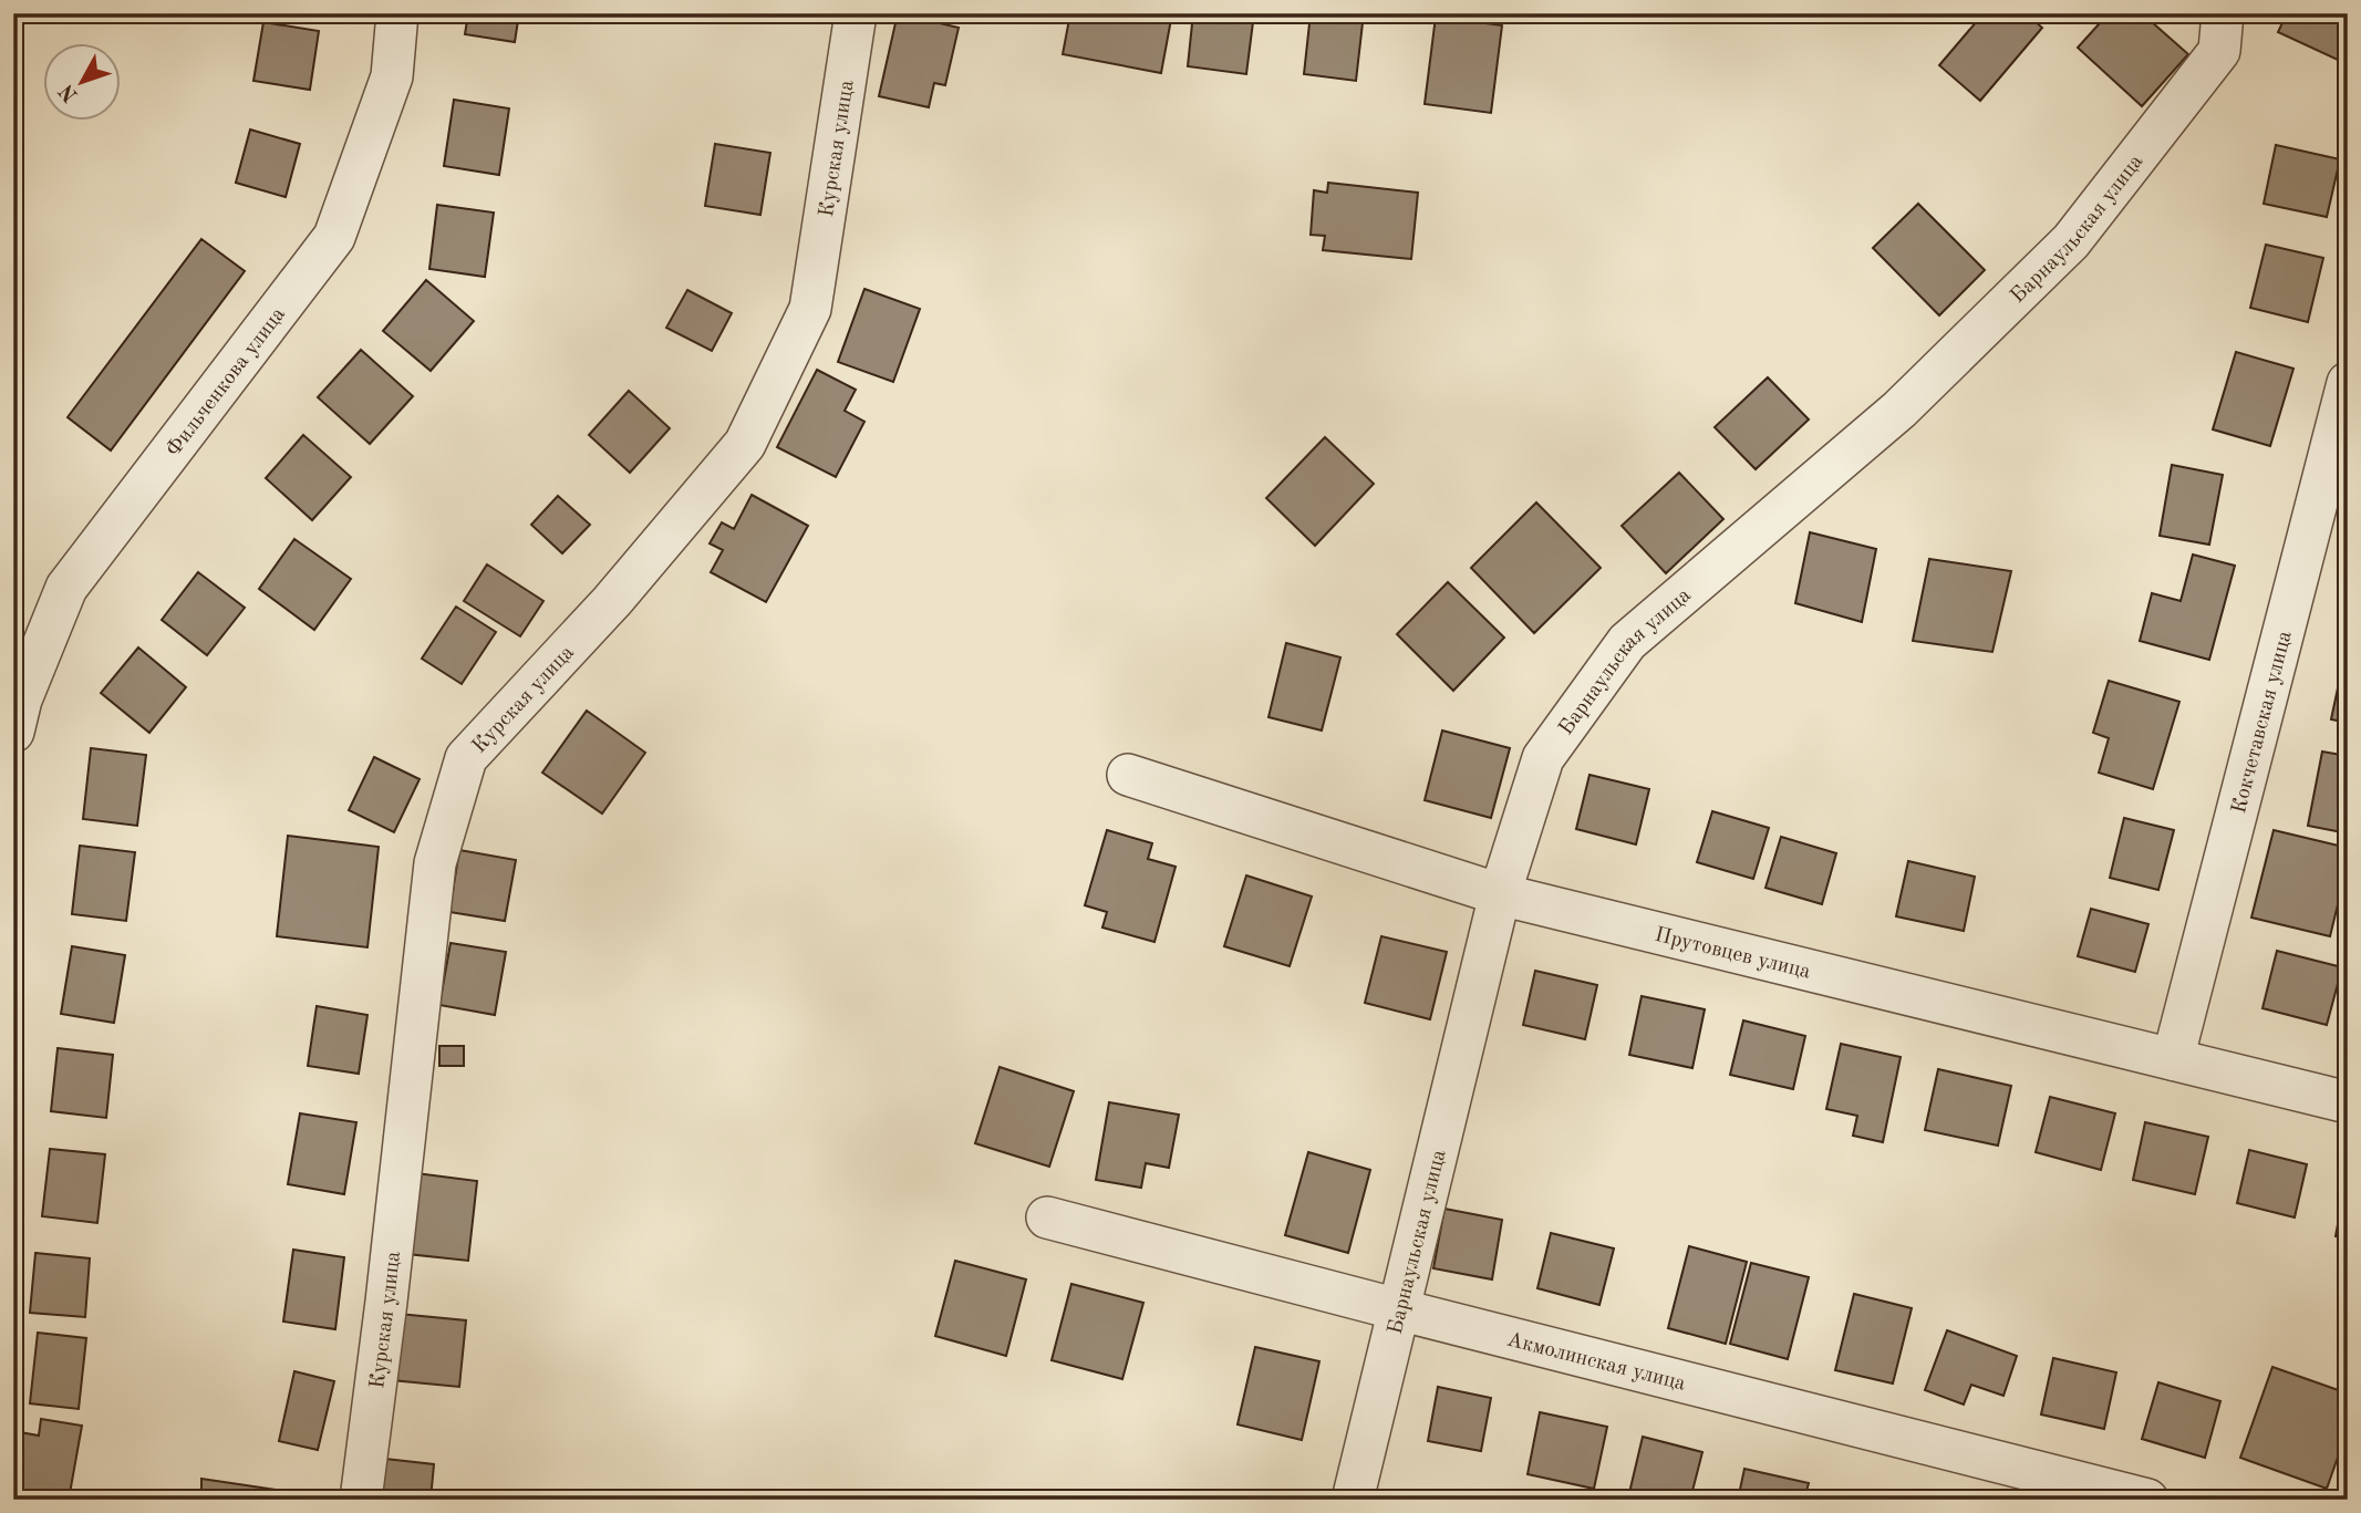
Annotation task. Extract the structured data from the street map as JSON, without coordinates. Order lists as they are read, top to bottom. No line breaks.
{"streets":{"street":["Курская улица","Барнаульская улица","Фильченкова улица","Кокчетавская улица","Прутовцев улица","Акмолинская улица"]},"crossings":[["Барнаульская улица","Прутовцев улица"],["Барнаульская улица","Акмолинская улица"],["Кокчетавская улица","Прутовцев улица"]],"north":"bottom left"}
